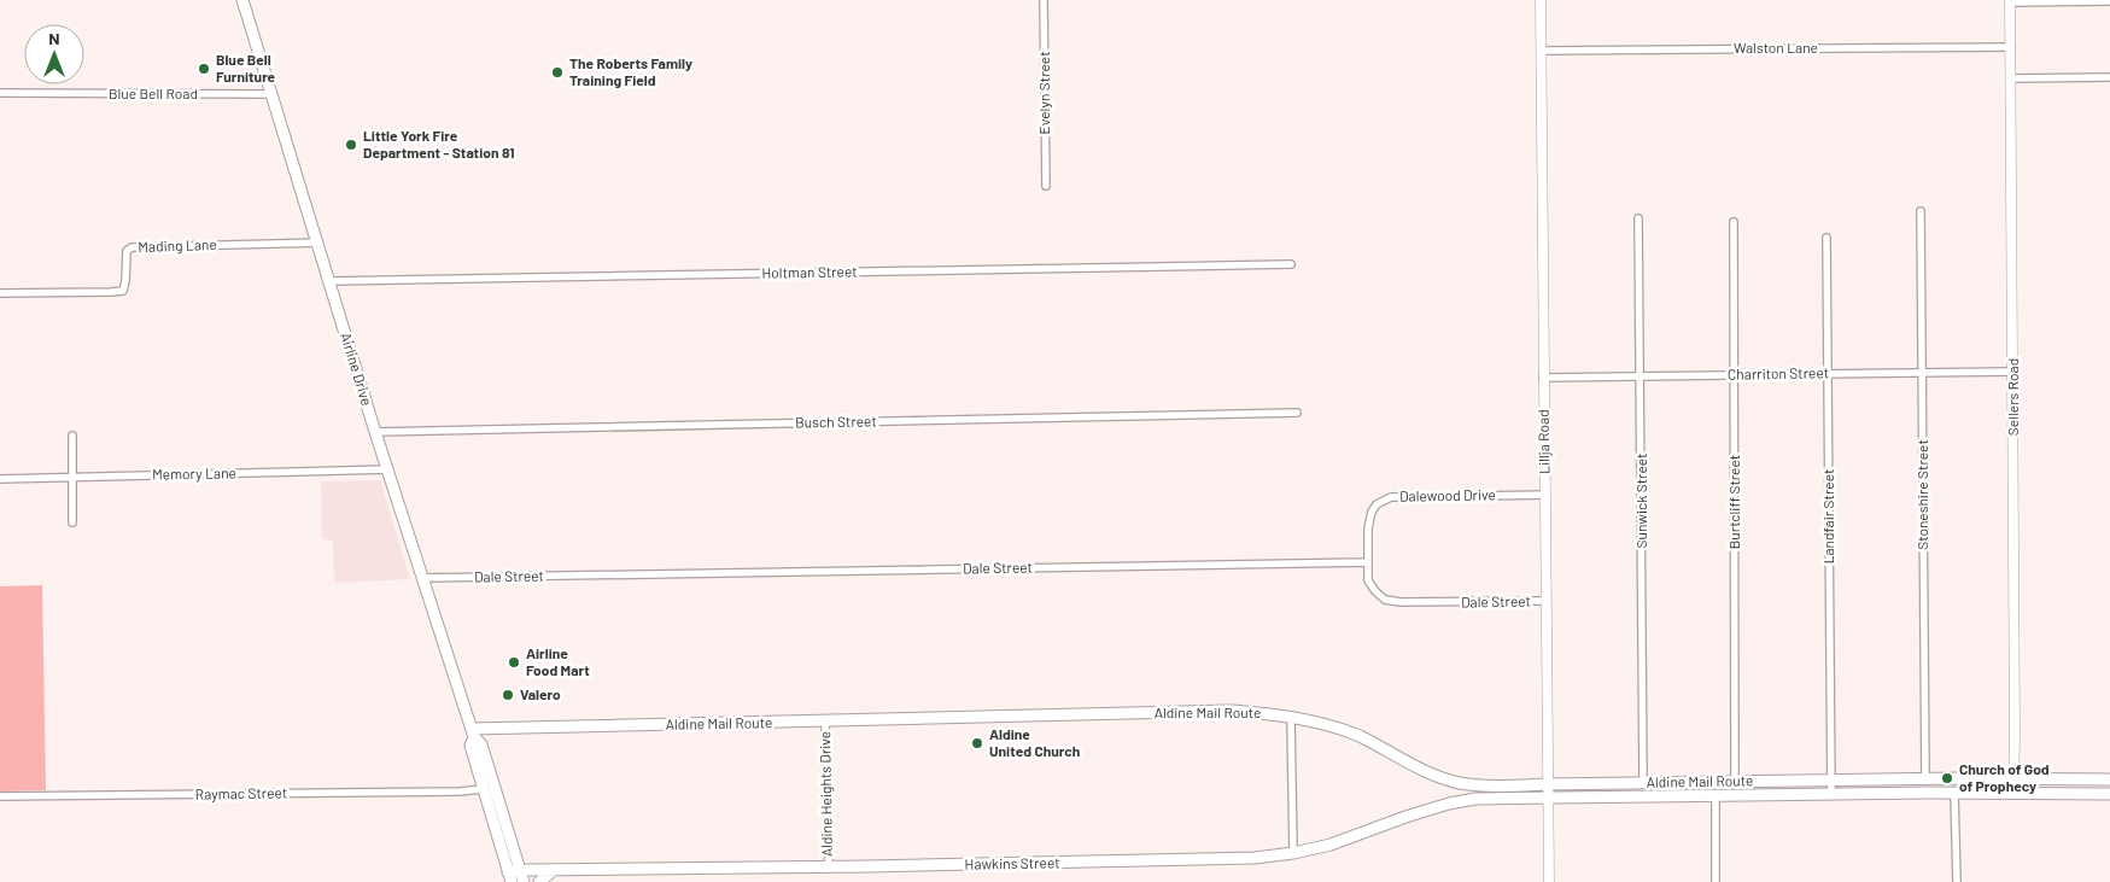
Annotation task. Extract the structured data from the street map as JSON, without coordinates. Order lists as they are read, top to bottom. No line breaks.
{"streets":{"main road":["Airline Drive","Aldine Mail Route","Hawkins Street"],"street":["Walston Lane","Evelyn Street","Blue Bell Road","Mading Lane","Holtman Street","Charriton Street","Sellers Road","Busch Street","Lillja Road","Memory Lane","Stoneshire Street","Dalewood Drive","Sunwick Street","Burtcliff Street","Landfair Street","Dale Street","Raymac Street","Aldine Heights Drive"]},"crossings":[["Walston Lane","Sellers Road"],["Walston Lane","Lillja Road"],["Blue Bell Road","Airline Drive"],["Mading Lane","Airline Drive"],["Holtman Street","Airline Drive"],["Airline Drive","Busch Street"],["Airline Drive","Memory Lane"],["Airline Drive","Dale Street"],["Airline Drive","Aldine Mail Route"],["Airline Drive","Raymac Street"],["Airline Drive","Hawkins Street"],["Charriton Street","Sellers Road"],["Charriton Street","Lillja Road"],["Charriton Street","Stoneshire Street"],["Charriton Street","Sunwick Street"],["Charriton Street","Burtcliff Street"],["Charriton Street","Landfair Street"],["Sellers Road","Aldine Mail Route"],["Lillja Road","Dalewood Drive"],["Lillja Road","Dale Street"],["Lillja Road","Aldine Mail Route"],["Stoneshire Street","Aldine Mail Route"],["Dalewood Drive","Dale Street"],["Sunwick Street","Aldine Mail Route"],["Burtcliff Street","Aldine Mail Route"],["Landfair Street","Aldine Mail Route"],["Aldine Mail Route","Aldine Heights Drive"],["Aldine Mail Route","Hawkins Street"],["Aldine Heights Drive","Hawkins Street"]],"places":["Blue Bell Furniture","The Roberts Family Training Field","Little York Fire Department - Station 81","Airline Food Mart","Valero","Aldine United Church","Church of God of Prophecy"],"north":"top"}
